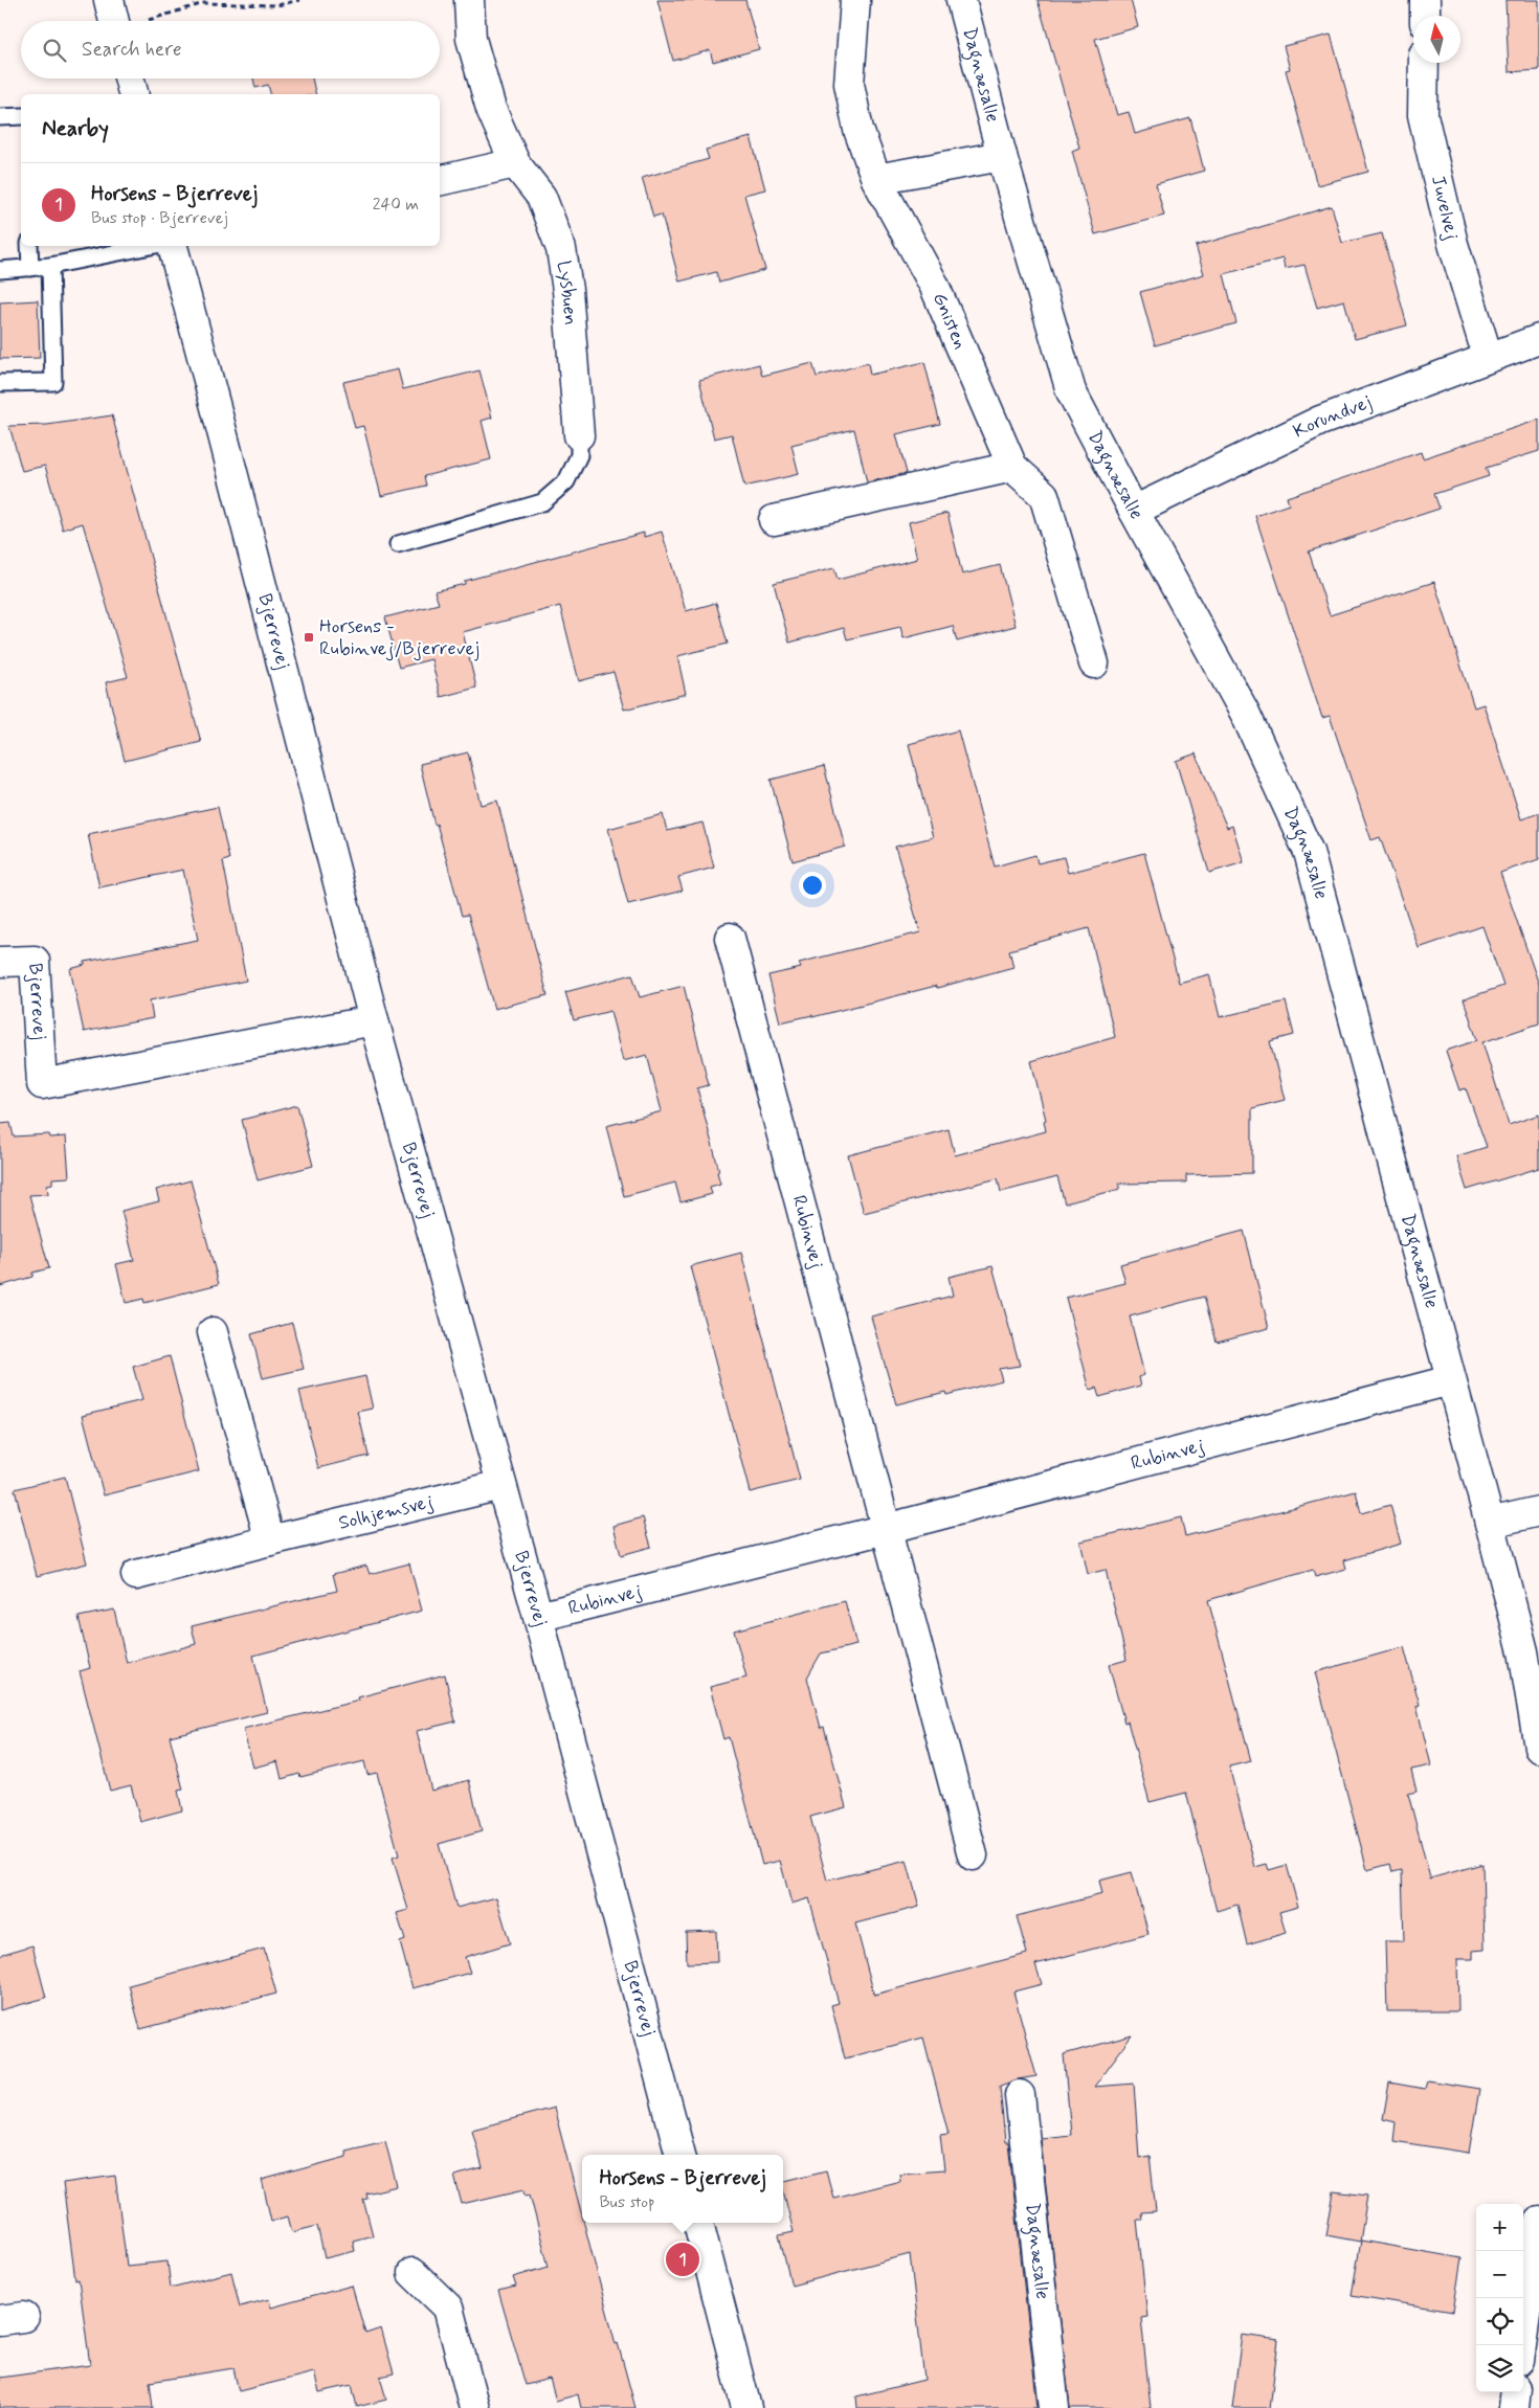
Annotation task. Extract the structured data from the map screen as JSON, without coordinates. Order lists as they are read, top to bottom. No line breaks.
{"streets":{"street":["Dagnæsalle","Juvelvej","Lysbuen","Gnisten","Korundvej","Bjerrevej","Rubinvej","Solhjemsvej"]},"crossings":[["Dagnæsalle","Korundvej"],["Dagnæsalle","Rubinvej"],["Juvelvej","Korundvej"],["Bjerrevej","Rubinvej"],["Bjerrevej","Solhjemsvej"]],"places":{"transit":["Horsens - Rubinvej/Bjerrevej"]},"north":"top","page":{"search":"Search here","heading":"Nearby","list":[{"mark":"1","name":"Horsens - Bjerrevej","note":"Bus stop · Bjerrevej","value":"240 m"}],"popup":["Horsens - Bjerrevej","Bus stop"],"map_buttons":["+","−"],"pins":"1"}}
